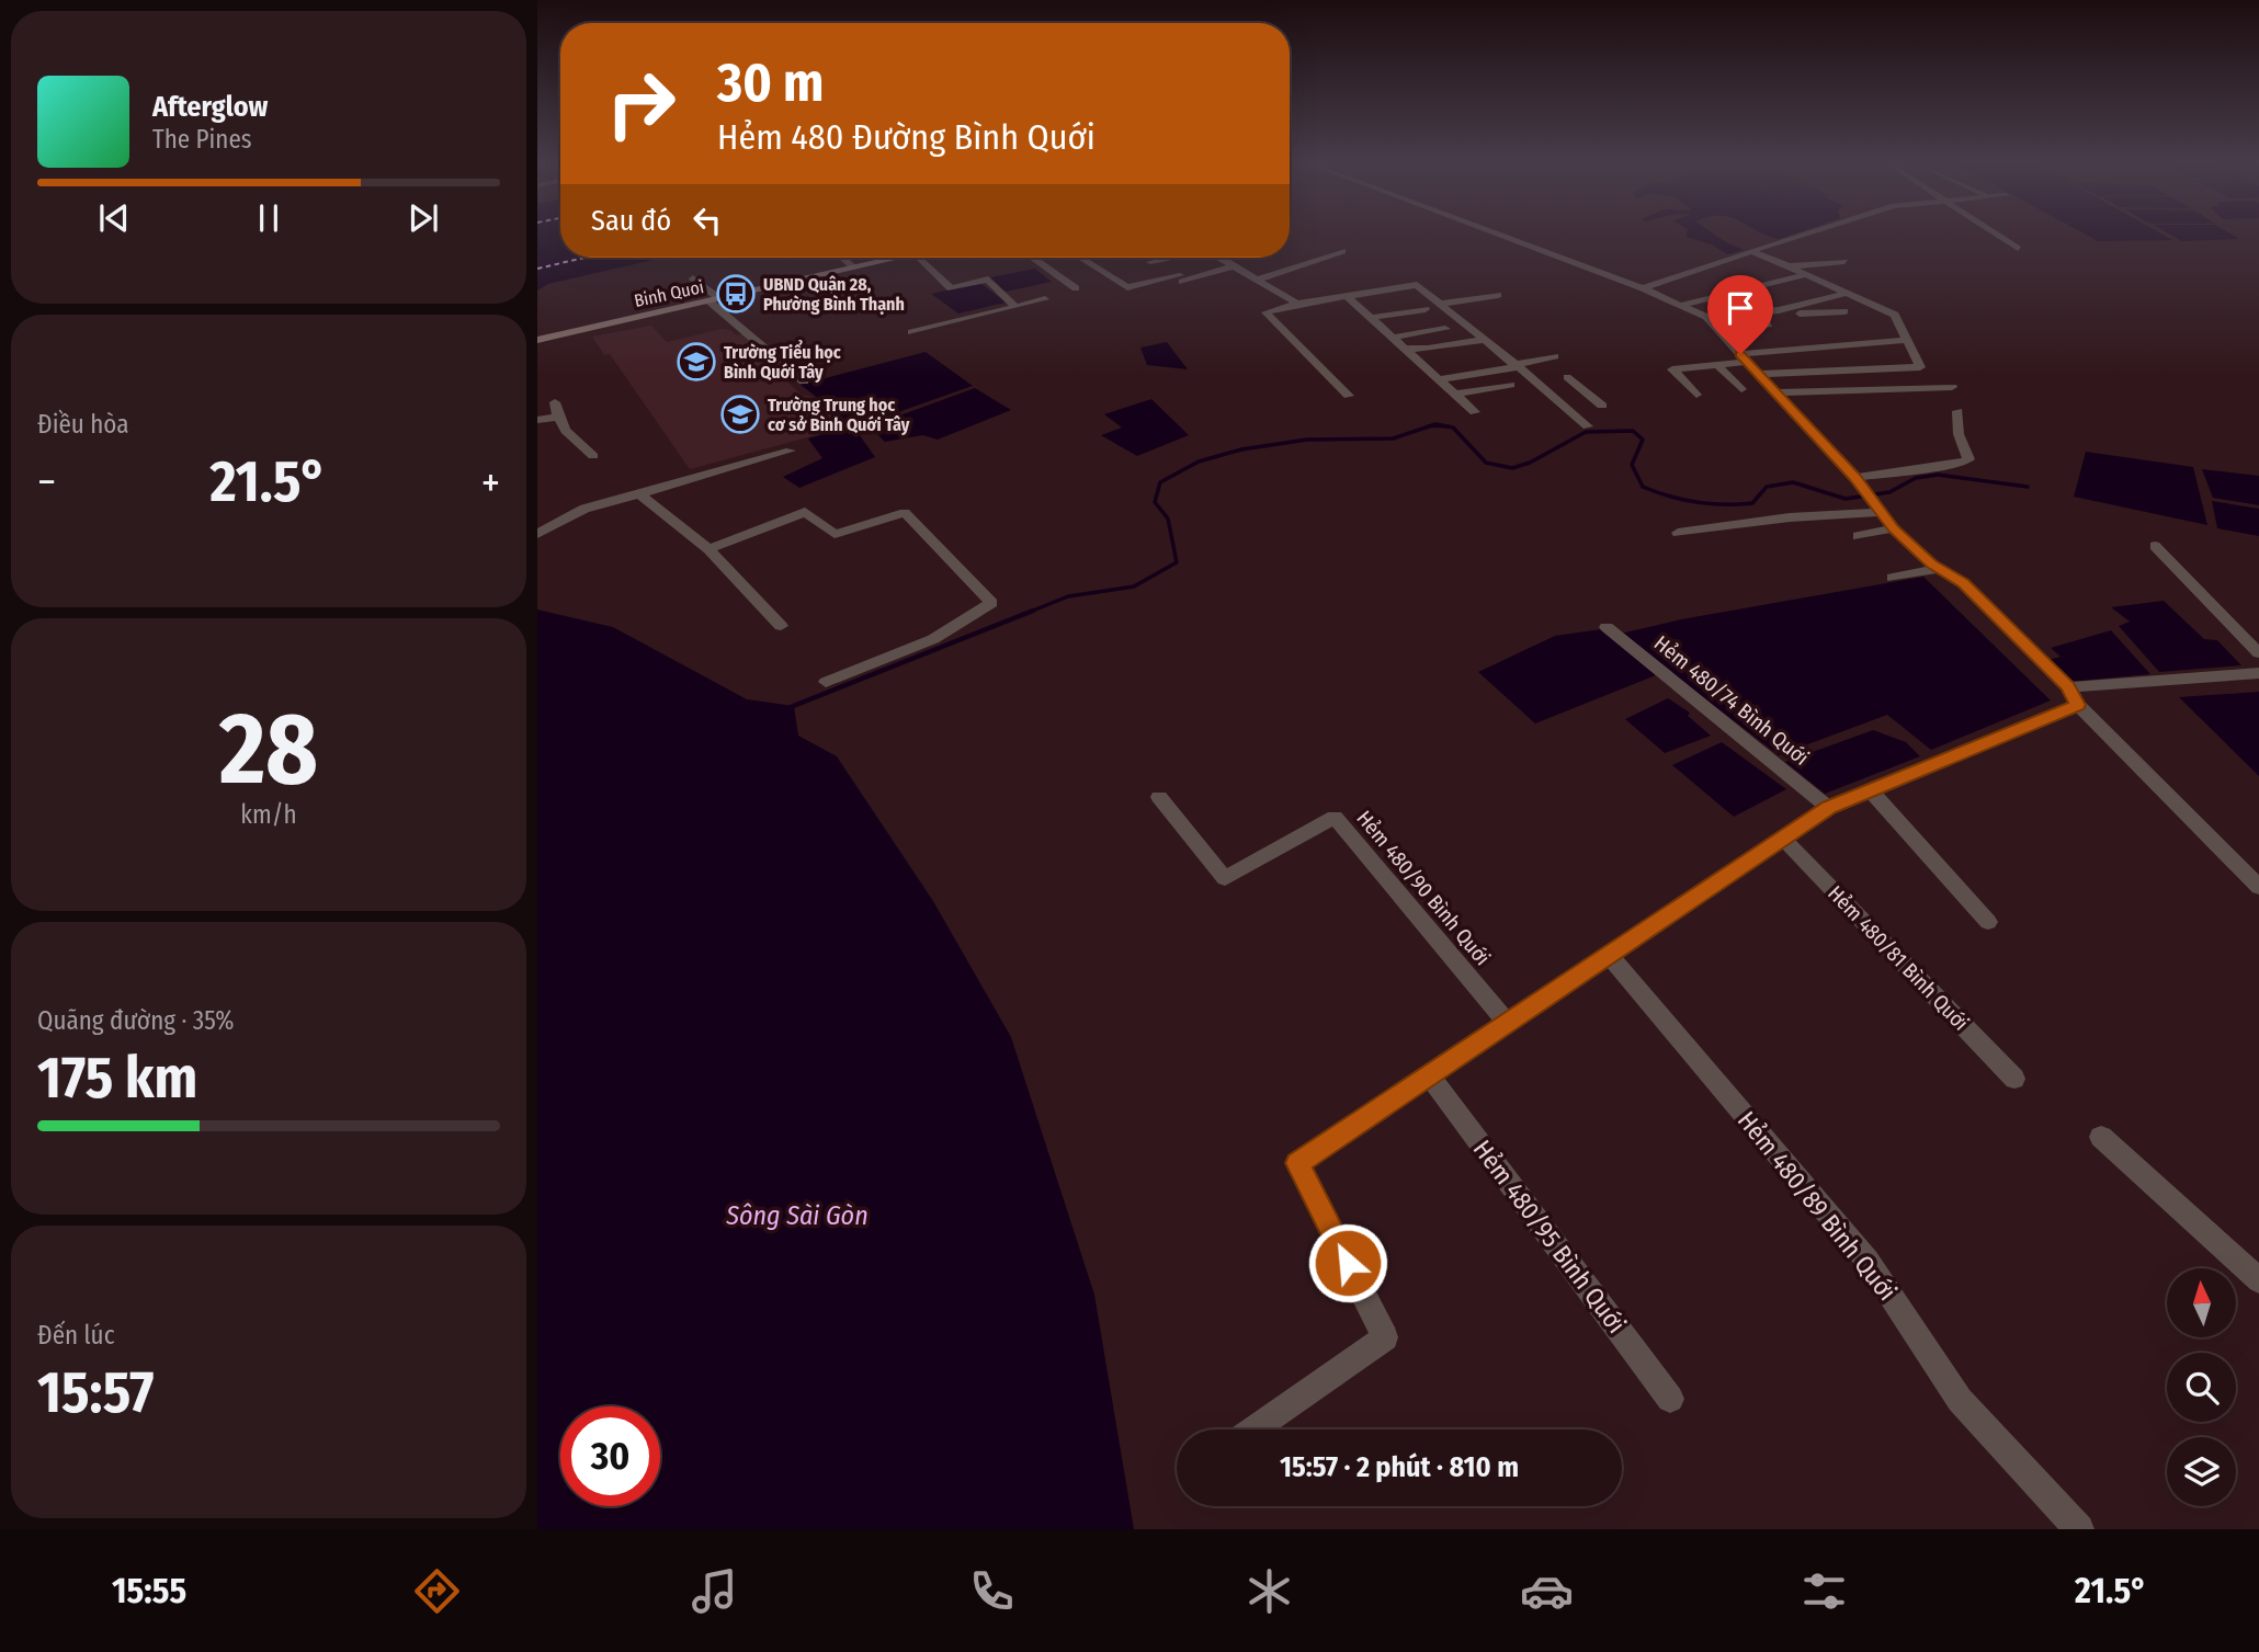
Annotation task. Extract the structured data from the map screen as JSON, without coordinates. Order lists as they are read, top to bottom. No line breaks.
{"streets":{"main road":["Binh Quoi"],"street":["Hẻm 480/74 Bình Quới","Hẻm 480/90 Bình Quới","Hẻm 480/81 Bình Quới","Hẻm 480/89 Bình Quới","Hẻm 480/95 Bình Quới"]},"water":["Sông Sài Gòn"],"places":{"bus stop":["UBND Quận 28, Phường Bình Thạnh"],"school or university":["Trường Tiểu học Bình Quới Tây","Trường Trung học cơ sở Bình Quới Tây"]},"north":"top","page":{"turn":["30 m","Hẻm 480 Đường Bình Quới"],"song":["Afterglow","The Pines"],"then":"Sau đó","tile":["Điều hòa",["28","km/h"],["Quãng đường · 35%","175 km"],["Đến lúc","15:57"]],"heat":["−","21.5°","+"],"limit":"30","trip":"15:57 · 2 phút · 810 m","tabs":["15:55","21.5°"]}}
